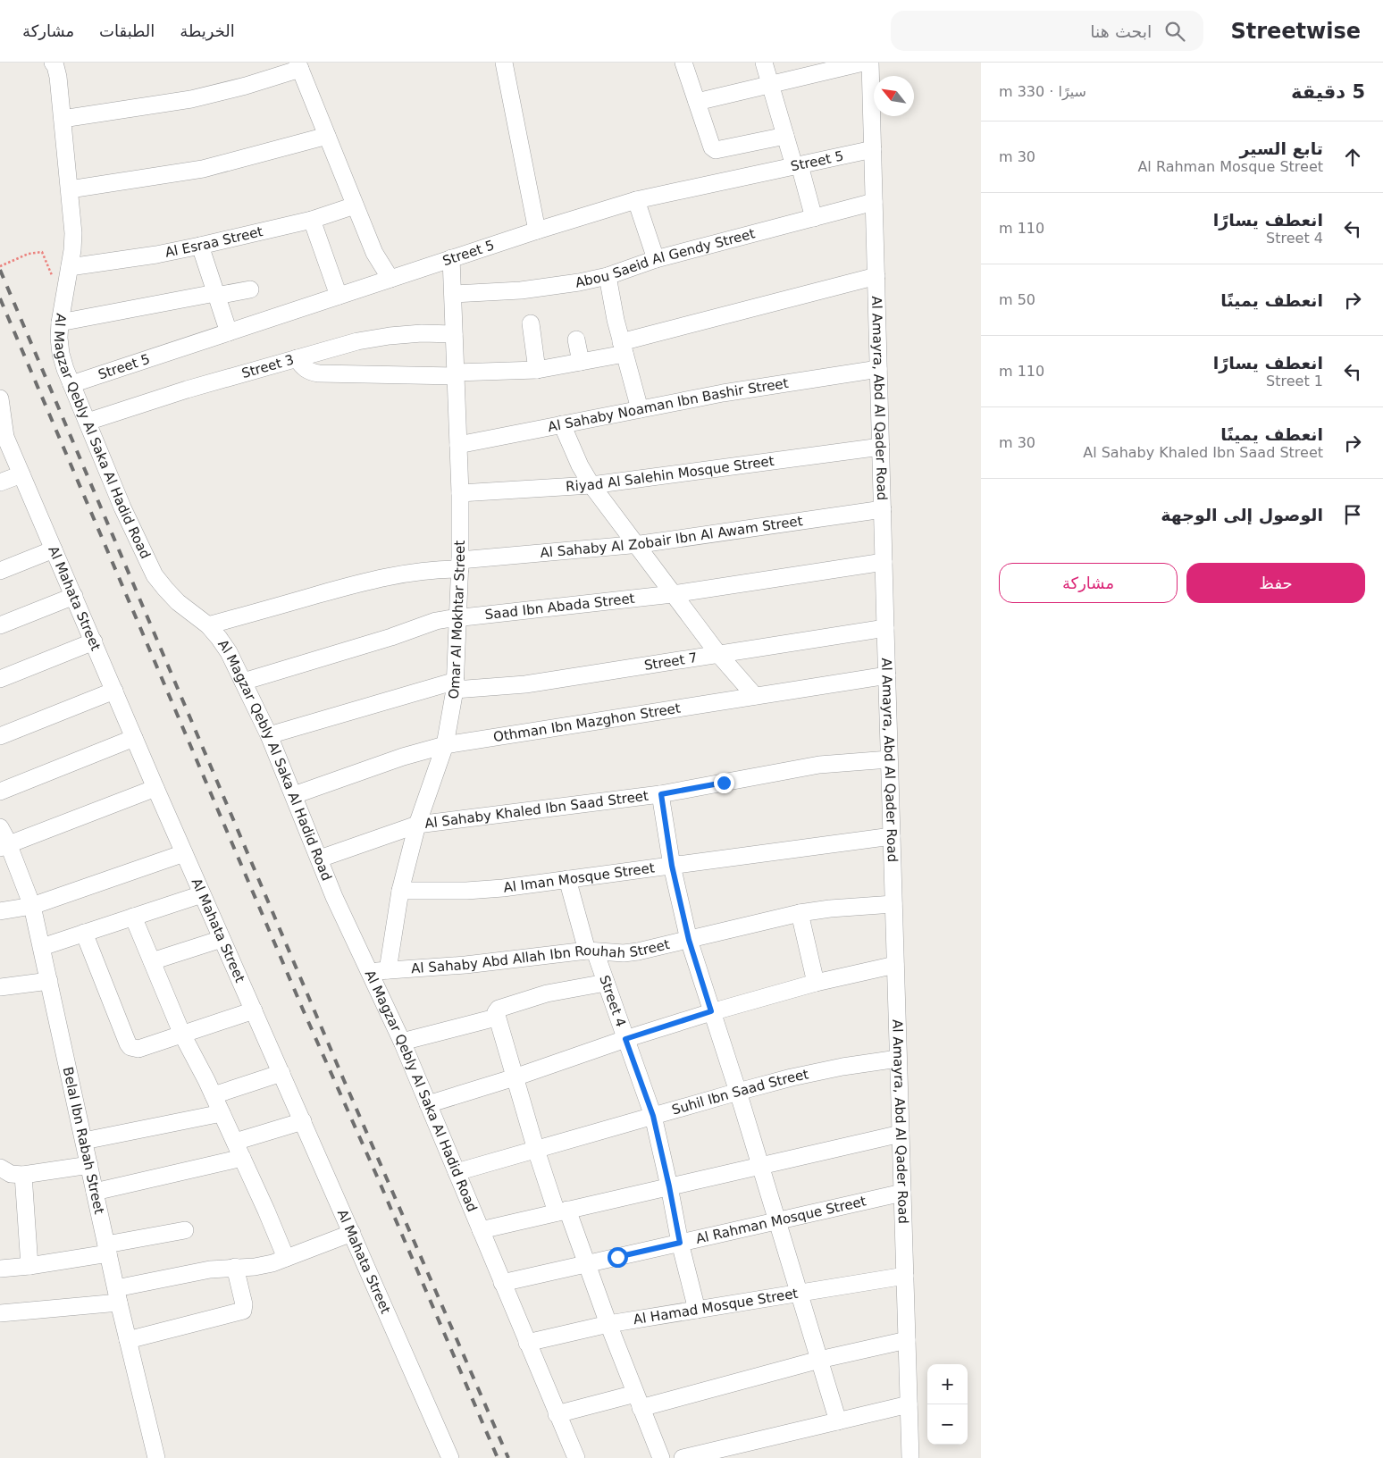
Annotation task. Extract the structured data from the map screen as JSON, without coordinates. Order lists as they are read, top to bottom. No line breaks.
{"streets":{"street":["Street 5","Al Esraa Street","Abou Saeid Al Gendy Street","Street 3","Al Amayra, Abd Al Qader Road","Al Sahaby Noaman Ibn Bashir Street","Al Magzar Qebly Al Saka Al Hadid Road","Riyad Al Salehin Mosque Street","Al Sahaby Al Zobair Ibn Al Awam Street","Al Mahata Street","Saad Ibn Abada Street","Omar Al Mokhtar Street","Street 7","Othman Ibn Mazghon Street","Al Sahaby Khaled Ibn Saad Street","Al Iman Mosque Street","Al Sahaby Abd Allah Ibn Rouhah Street","Street 4","Suhil Ibn Saad Street","Belal Ibn Rabah Street","Al Rahman Mosque Street","Al Hamad Mosque Street"]},"crossings":[["Street 5","Al Amayra, Abd Al Qader Road"],["Street 5","Al Magzar Qebly Al Saka Al Hadid Road"],["Street 5","Omar Al Mokhtar Street"],["Al Esraa Street","Al Magzar Qebly Al Saka Al Hadid Road"],["Abou Saeid Al Gendy Street","Al Amayra, Abd Al Qader Road"],["Abou Saeid Al Gendy Street","Omar Al Mokhtar Street"],["Street 3","Al Magzar Qebly Al Saka Al Hadid Road"],["Street 3","Omar Al Mokhtar Street"],["Al Amayra, Abd Al Qader Road","Al Sahaby Noaman Ibn Bashir Street"],["Al Amayra, Abd Al Qader Road","Riyad Al Salehin Mosque Street"],["Al Amayra, Abd Al Qader Road","Al Sahaby Al Zobair Ibn Al Awam Street"],["Al Amayra, Abd Al Qader Road","Saad Ibn Abada Street"],["Al Amayra, Abd Al Qader Road","Street 7"],["Al Amayra, Abd Al Qader Road","Othman Ibn Mazghon Street"],["Al Amayra, Abd Al Qader Road","Al Sahaby Khaled Ibn Saad Street"],["Al Amayra, Abd Al Qader Road","Al Iman Mosque Street"],["Al Amayra, Abd Al Qader Road","Al Sahaby Abd Allah Ibn Rouhah Street"],["Al Amayra, Abd Al Qader Road","Suhil Ibn Saad Street"],["Al Amayra, Abd Al Qader Road","Al Rahman Mosque Street"],["Al Amayra, Abd Al Qader Road","Al Hamad Mosque Street"],["Al Sahaby Noaman Ibn Bashir Street","Omar Al Mokhtar Street"],["Al Magzar Qebly Al Saka Al Hadid Road","Al Sahaby Al Zobair Ibn Al Awam Street"],["Al Magzar Qebly Al Saka Al Hadid Road","Saad Ibn Abada Street"],["Al Magzar Qebly Al Saka Al Hadid Road","Street 7"],["Al Magzar Qebly Al Saka Al Hadid Road","Othman Ibn Mazghon Street"],["Al Magzar Qebly Al Saka Al Hadid Road","Al Sahaby Khaled Ibn Saad Street"],["Al Magzar Qebly Al Saka Al Hadid Road","Al Sahaby Abd Allah Ibn Rouhah Street"],["Al Magzar Qebly Al Saka Al Hadid Road","Suhil Ibn Saad Street"],["Al Magzar Qebly Al Saka Al Hadid Road","Al Rahman Mosque Street"],["Al Magzar Qebly Al Saka Al Hadid Road","Al Hamad Mosque Street"],["Riyad Al Salehin Mosque Street","Omar Al Mokhtar Street"],["Al Sahaby Al Zobair Ibn Al Awam Street","Omar Al Mokhtar Street"],["Saad Ibn Abada Street","Omar Al Mokhtar Street"],["Omar Al Mokhtar Street","Street 7"],["Omar Al Mokhtar Street","Othman Ibn Mazghon Street"],["Omar Al Mokhtar Street","Al Sahaby Khaled Ibn Saad Street"],["Omar Al Mokhtar Street","Al Iman Mosque Street"],["Omar Al Mokhtar Street","Al Sahaby Abd Allah Ibn Rouhah Street"],["Al Iman Mosque Street","Street 4"],["Al Sahaby Abd Allah Ibn Rouhah Street","Street 4"],["Street 4","Suhil Ibn Saad Street"],["Street 4","Al Rahman Mosque Street"],["Street 4","Al Hamad Mosque Street"]],"north":"top left","page":{"header":"Streetwise","search":"ابحث هنا","nav":["الخريطة","الطبقات","مشاركة"],"heading":["5 دقيقة","سيرًا · 330 m"],"list":[["تابع السير","Al Rahman Mosque Street","30 m"],["انعطف يسارًا","Street 4","110 m"],["انعطف يمينًا","50 m"],["انعطف يسارًا","Street 1","110 m"],["انعطف يمينًا","Al Sahaby Khaled Ibn Saad Street","30 m"],"الوصول إلى الوجهة"],"buttons":["حفظ","مشاركة"],"map_buttons":["+","−"]}}
